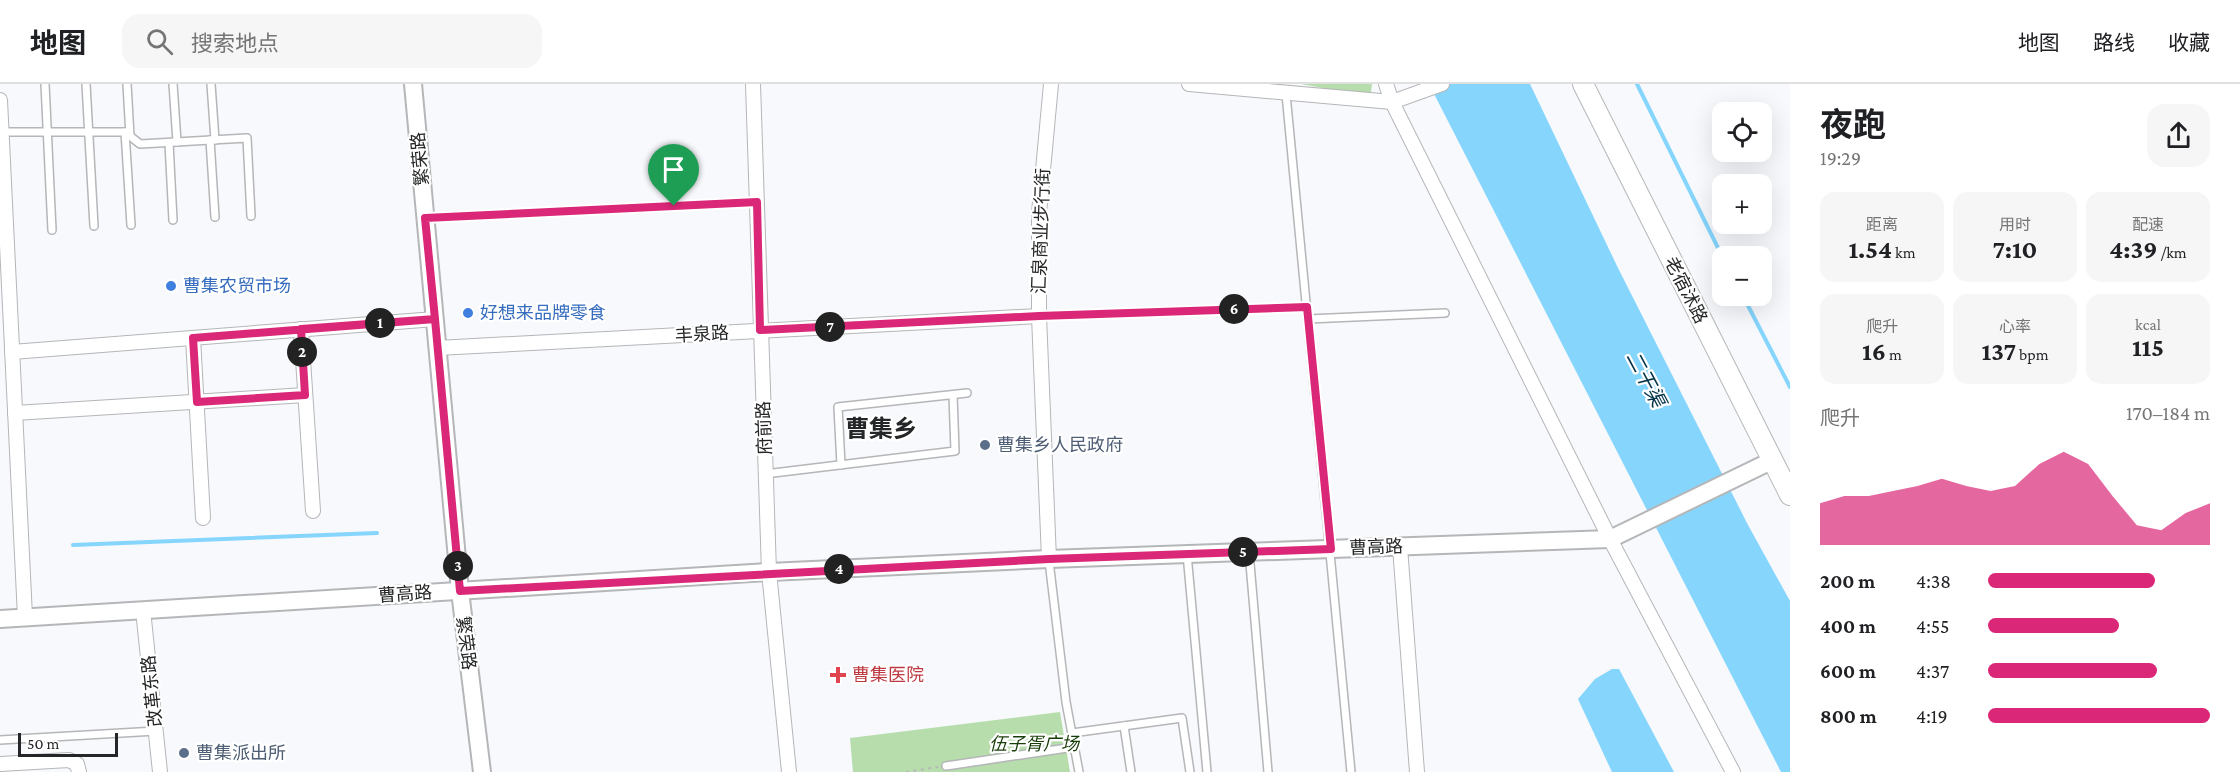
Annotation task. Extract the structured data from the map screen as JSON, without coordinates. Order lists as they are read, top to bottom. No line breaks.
{"streets":{"main road":["老宿沭路"],"street":["繁荣路","汇泉商业步行街","丰泉路","府前路","曹高路","改革东路"]},"crossings":[["繁荣路","丰泉路"],["繁荣路","曹高路"],["汇泉商业步行街","丰泉路"],["汇泉商业步行街","曹高路"],["老宿沭路","曹高路"],["丰泉路","府前路"],["府前路","曹高路"],["曹高路","改革东路"]],"districts":["曹集乡"],"water":["二干渠"],"parks":["伍子胥广场"],"places":{"other":["曹集农贸市场","好想来品牌零食","曹集乡人民政府","曹集派出所"],"health":["曹集医院"]},"scale_bar":"50 m","page":{"header":"地图","search":"搜索地点","nav":["地图","路线","收藏"],"heading":["夜跑","19:29"],"map_buttons":["+","−"],"stats":[["距离","1.54 km"],["用时","7:10"],["配速","4:39 /km"],["爬升","16 m"],["心率","137 bpm"],["kcal","115"]],"pins":["6","1","7","2","5","3","4"],"chart":["爬升","170–184 m"],"list":[{"name":"200 m","note":"4:38"},{"name":"400 m","note":"4:55"},{"name":"600 m","note":"4:37"},{"name":"800 m","note":"4:19"}],"scale":"50 m"}}
